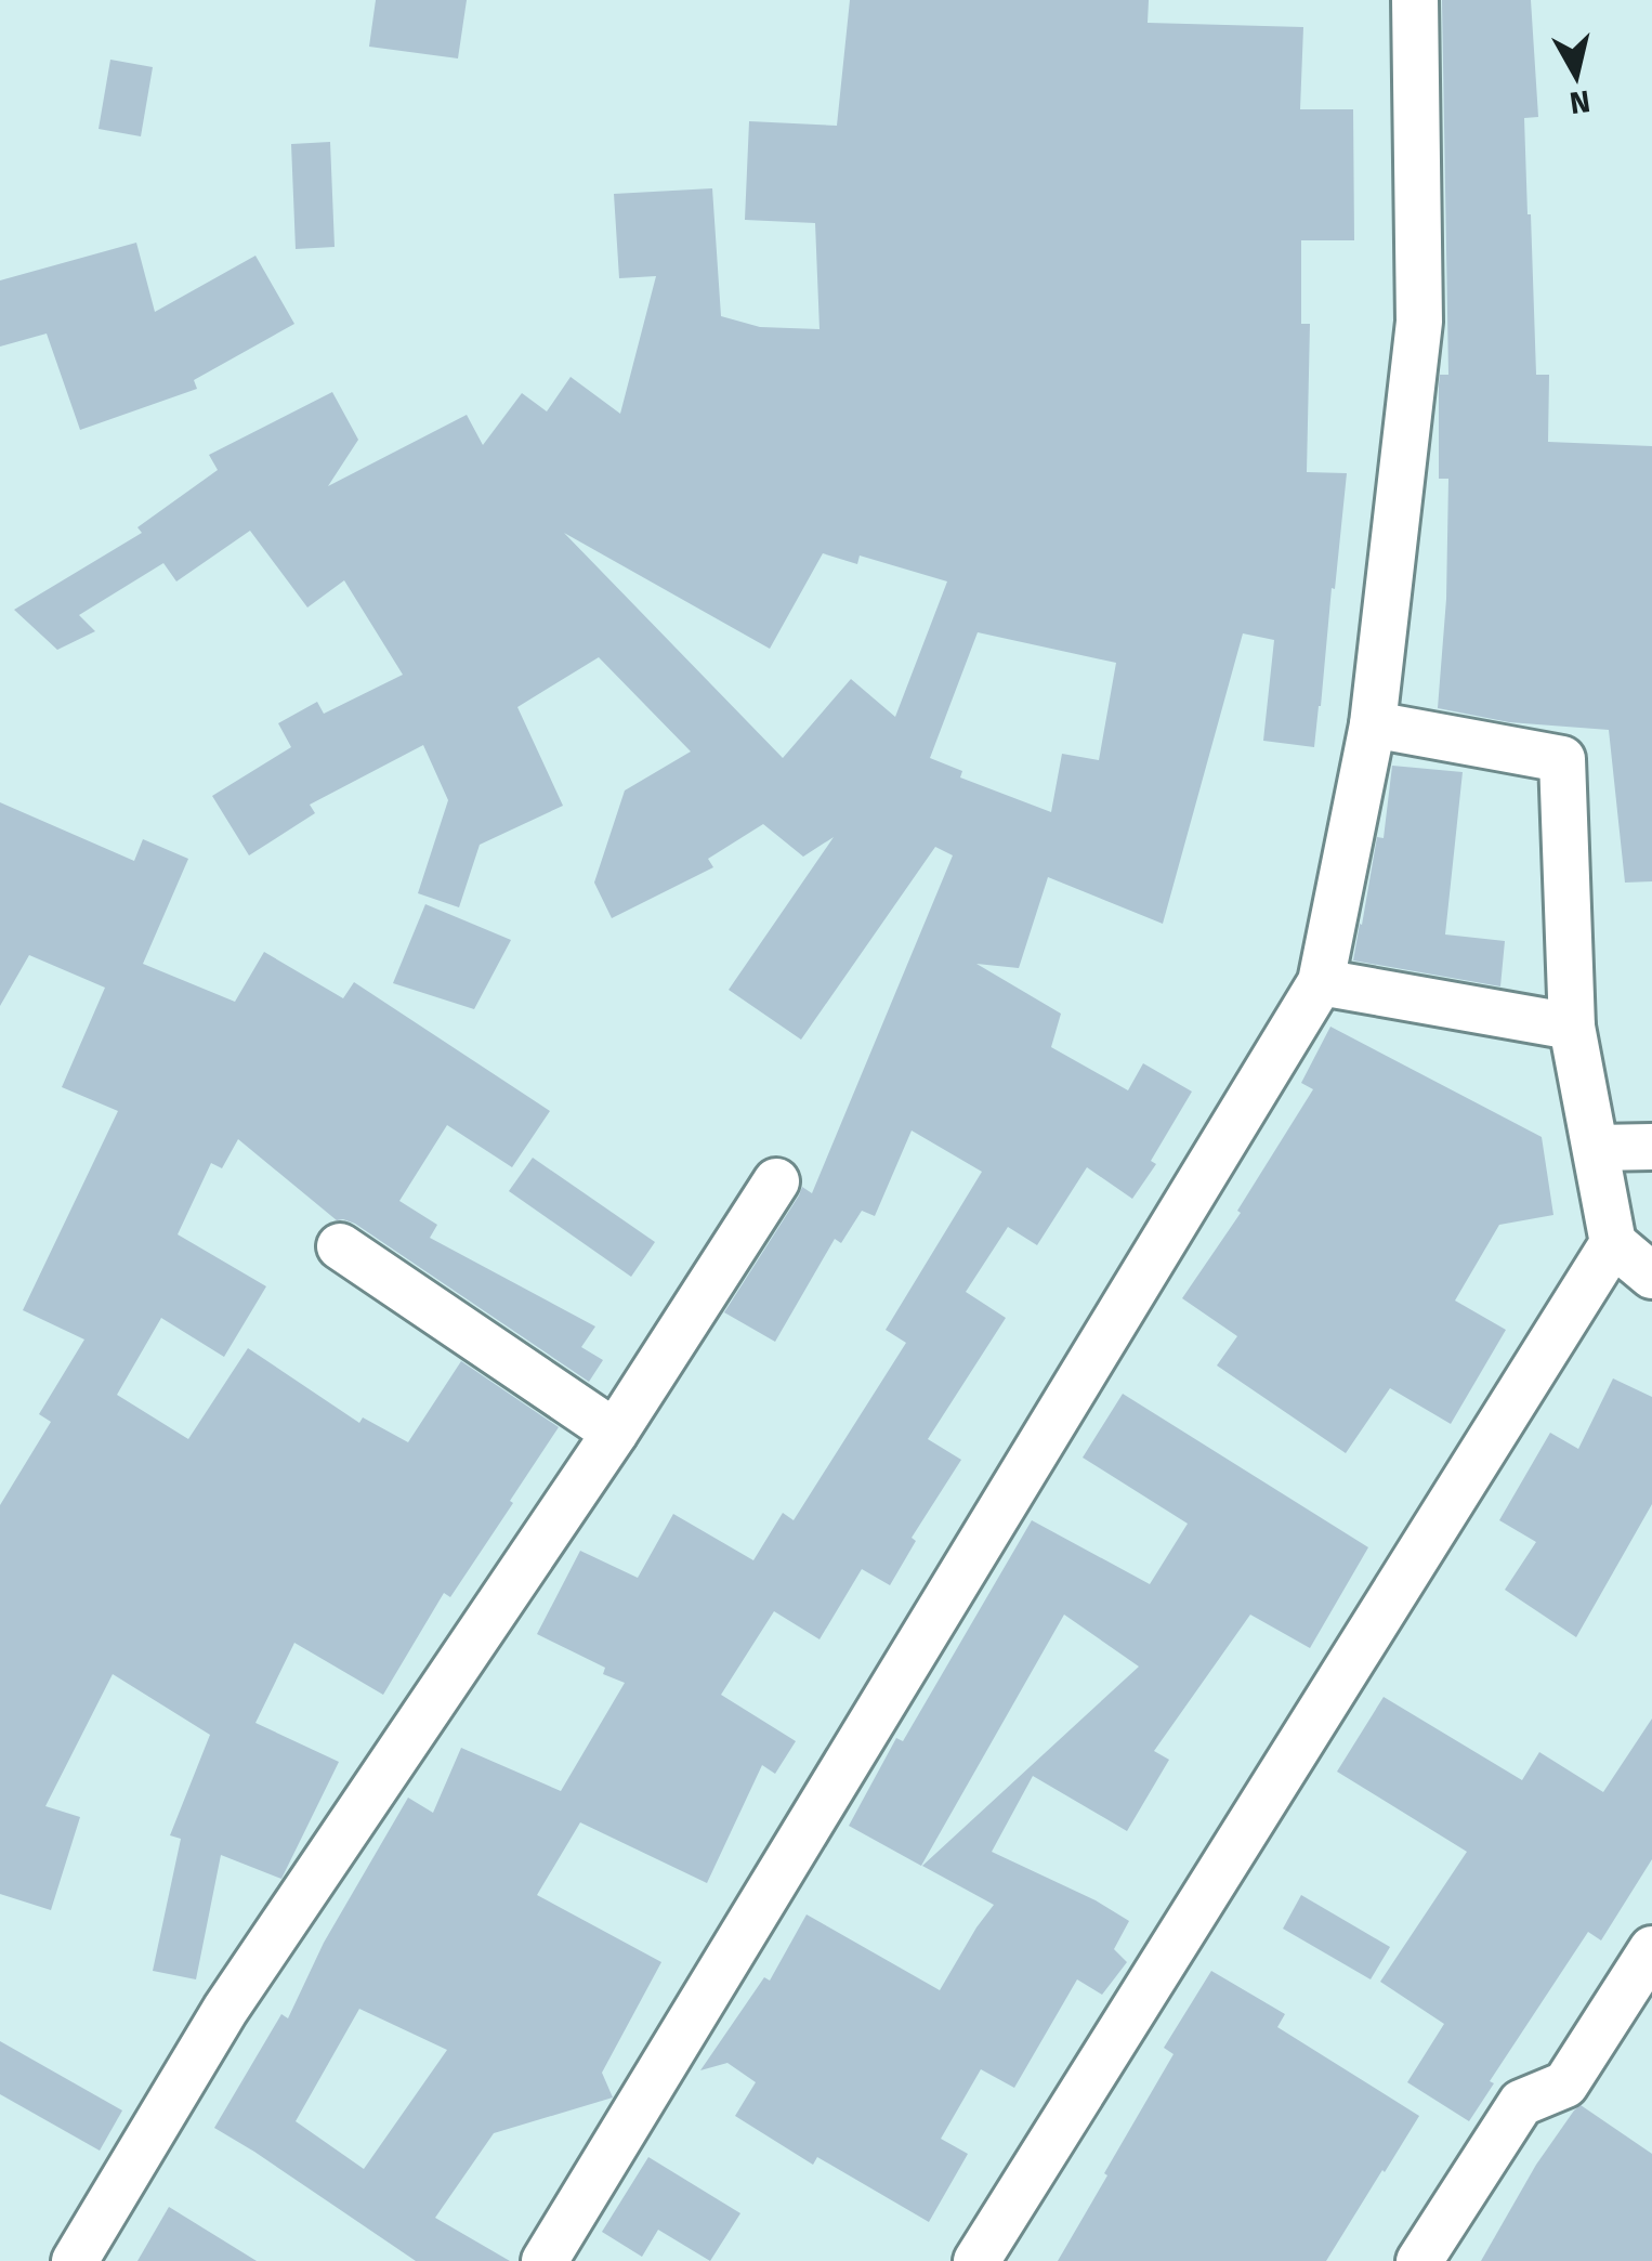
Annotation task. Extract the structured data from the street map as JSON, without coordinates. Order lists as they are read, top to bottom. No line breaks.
{"north":"bottom"}
